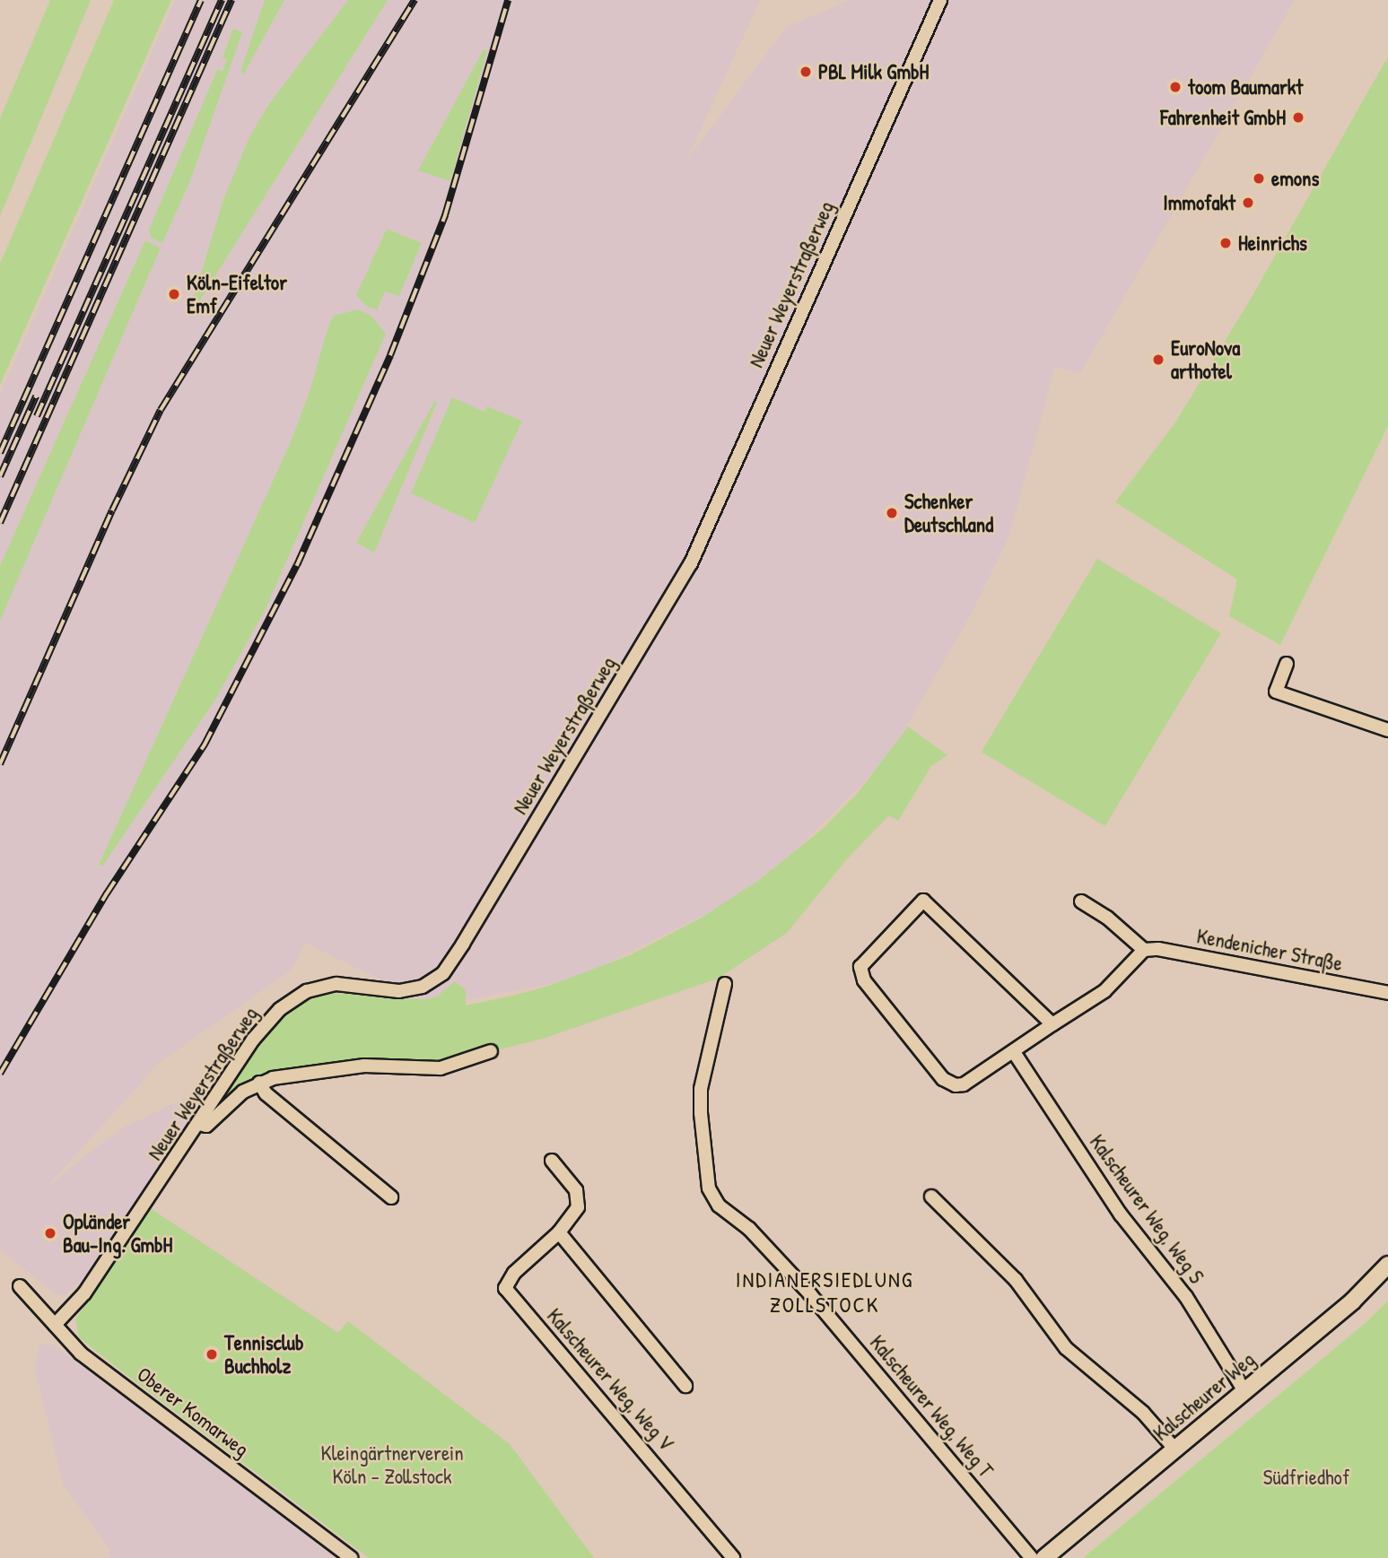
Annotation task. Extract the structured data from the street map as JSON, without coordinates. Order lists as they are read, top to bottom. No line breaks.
{"streets":{"street":["Neuer Weyerstraßerweg","Kendenicher Straße","Kalscheurer Weg, Weg S","Kalscheurer Weg, Weg V","Kalscheurer Weg","Kalscheurer Weg, Weg T","Oberer Komarweg"]},"crossings":[["Neuer Weyerstraßerweg","Oberer Komarweg"],["Kalscheurer Weg, Weg S","Kalscheurer Weg"]],"districts":["INDIANERSIEDLUNG ZOLLSTOCK"],"parks":["Kleingärtnerverein Köln - Zollstock","Südfriedhof"],"places":["PBL Milk GmbH","toom Baumarkt","Fahrenheit GmbH","emons","Immofakt","Heinrichs","Köln-Eifeltor Emf","EuroNova arthotel","Schenker Deutschland","Opländer Bau-Ing. GmbH","Tennisclub Buchholz"]}
